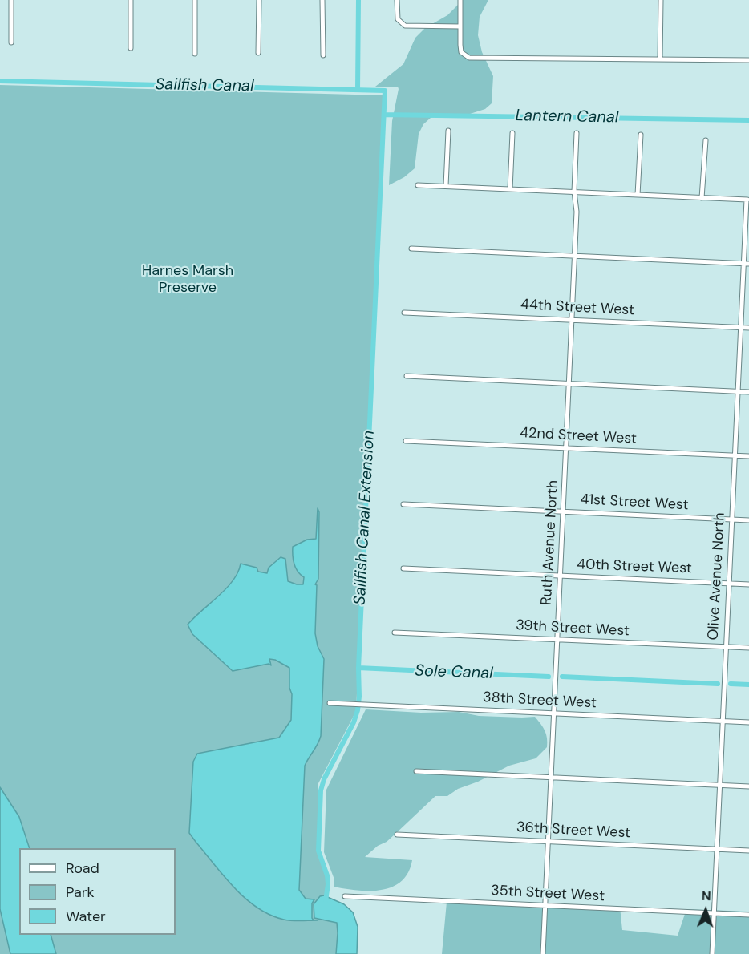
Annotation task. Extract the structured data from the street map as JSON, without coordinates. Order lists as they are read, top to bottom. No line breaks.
{"streets":{"street":["44th Street West","42nd Street West","41st Street West","Ruth Avenue North","40th Street West","Olive Avenue North","39th Street West","38th Street West","36th Street West","35th Street West"]},"crossings":[["44th Street West","Ruth Avenue North"],["44th Street West","Olive Avenue North"],["42nd Street West","Ruth Avenue North"],["42nd Street West","Olive Avenue North"],["41st Street West","Ruth Avenue North"],["41st Street West","Olive Avenue North"],["Ruth Avenue North","40th Street West"],["Ruth Avenue North","39th Street West"],["Ruth Avenue North","38th Street West"],["Ruth Avenue North","36th Street West"],["Ruth Avenue North","35th Street West"],["40th Street West","Olive Avenue North"],["Olive Avenue North","39th Street West"],["Olive Avenue North","38th Street West"],["Olive Avenue North","36th Street West"],["Olive Avenue North","35th Street West"]],"water":["Sailfish Canal","Lantern Canal","Sailfish Canal Extension","Sole Canal"],"parks":["Harnes Marsh Preserve"],"legend":["Road","Park","Water"],"north":"top"}
